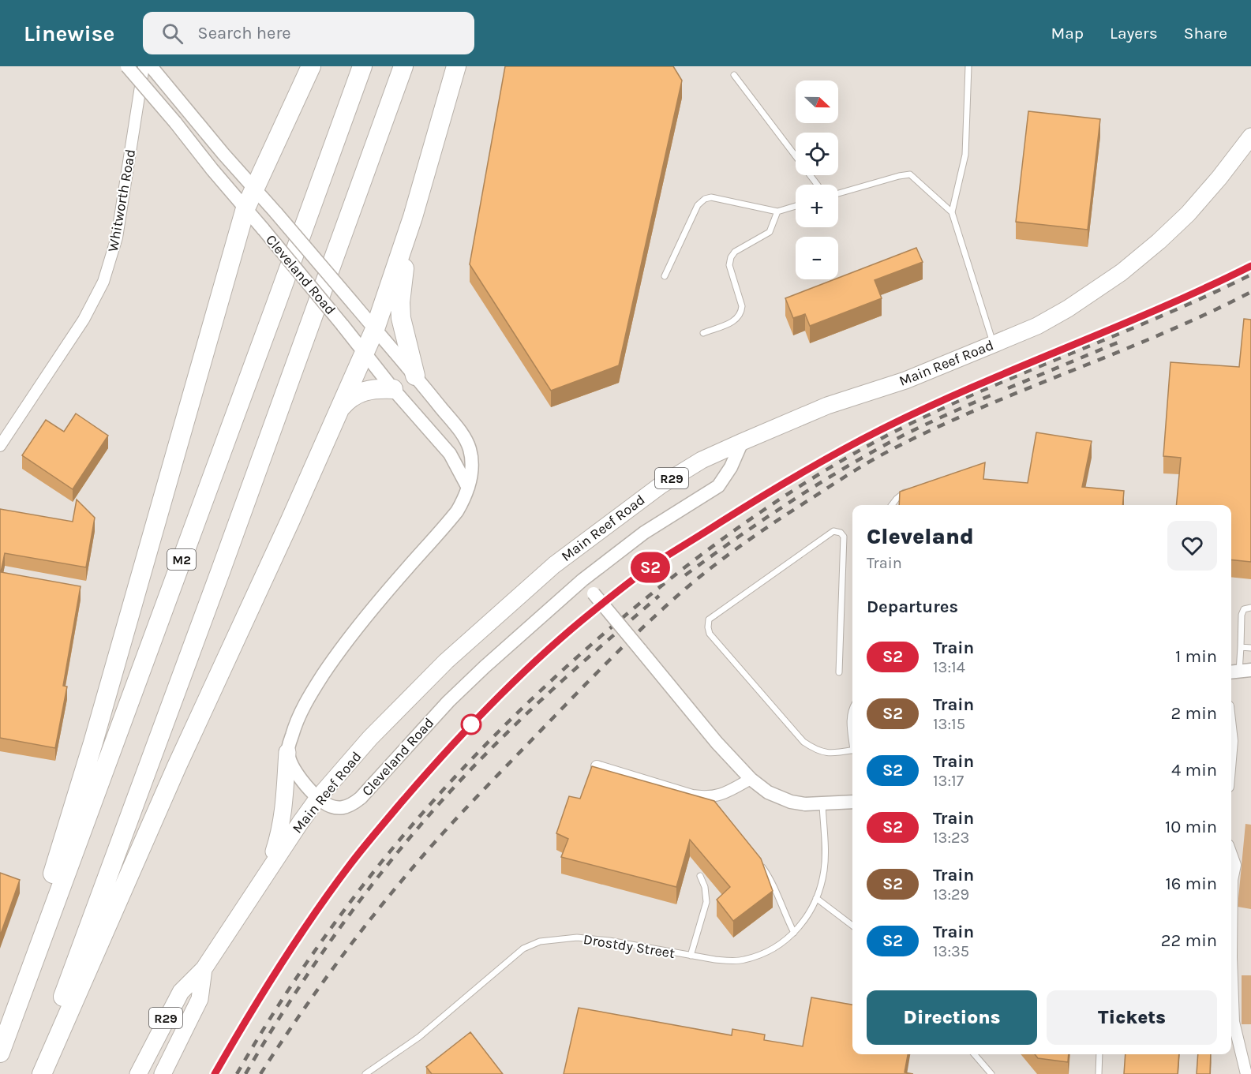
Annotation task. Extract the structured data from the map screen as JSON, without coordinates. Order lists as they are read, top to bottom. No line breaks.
{"streets":{"highway":["M2"],"main road":["Main Reef Road","R29"],"street":["Whitworth Road","Cleveland Road"],"lane":["Drostdy Street"]},"crossings":[["Cleveland Road","Main Reef Road"]],"north":"right","page":{"header":"Linewise","search":"Search here","nav":["Map","Layers","Share"],"on_map":"S2","map_buttons":["+","−"],"heading":[["Cleveland","Train"],"Departures"],"list":[{"mark":"S2","name":"Train","note":"13:14","value":"1 min"},{"mark":"S2","name":"Train","note":"13:15","value":"2 min"},{"mark":"S2","name":"Train","note":"13:17","value":"4 min"},{"mark":"S2","name":"Train","note":"13:23","value":"10 min"},{"mark":"S2","name":"Train","note":"13:29","value":"16 min"},{"mark":"S2","name":"Train","note":"13:35","value":"22 min"}],"buttons":["Directions","Tickets"]}}
